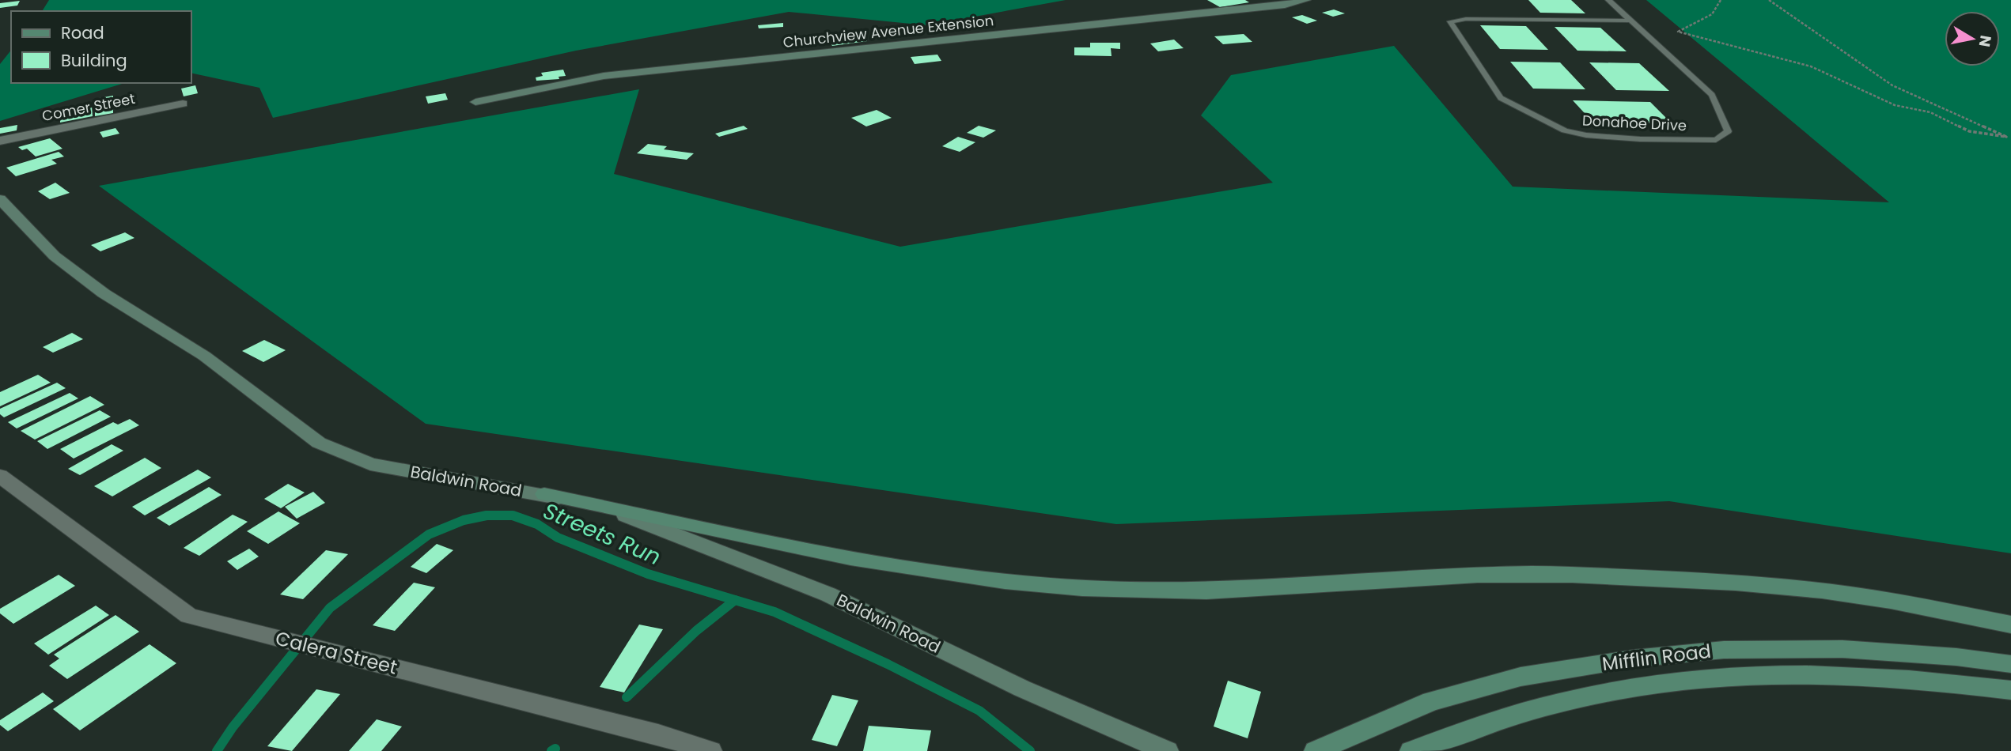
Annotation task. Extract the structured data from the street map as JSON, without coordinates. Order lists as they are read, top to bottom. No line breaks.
{"streets":{"main road":["Churchview Avenue Extension","Baldwin Road","Mifflin Road"],"street":["Comer Street","Calera Street"],"lane":["Donahoe Drive"]},"water":["Streets Run"],"legend":["Road","Building"],"north":"right"}
